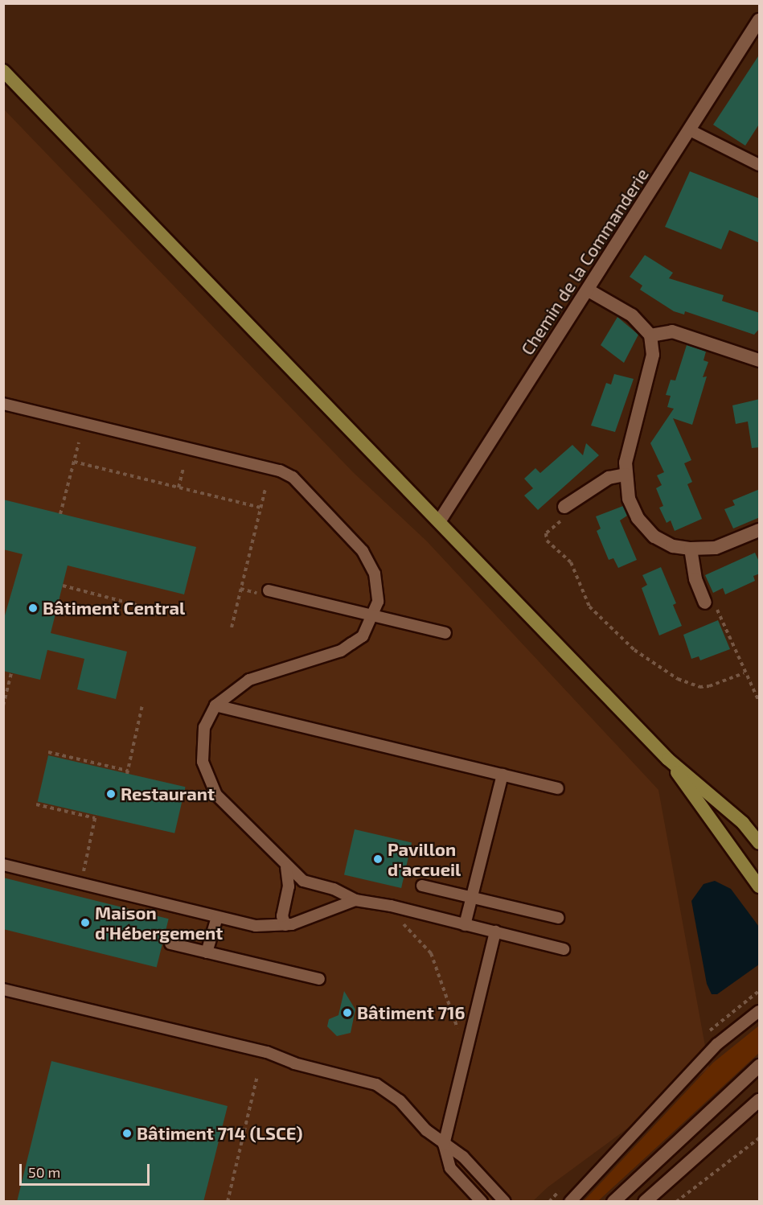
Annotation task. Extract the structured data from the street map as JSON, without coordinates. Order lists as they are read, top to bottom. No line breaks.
{"streets":{"street":["Chemin de la Commanderie"]},"places":["Bâtiment Central","Restaurant","Pavillon d'accueil","Maison d'Hébergement","Bâtiment 716","Bâtiment 714 (LSCE)"],"scale_bar":"50 m"}
